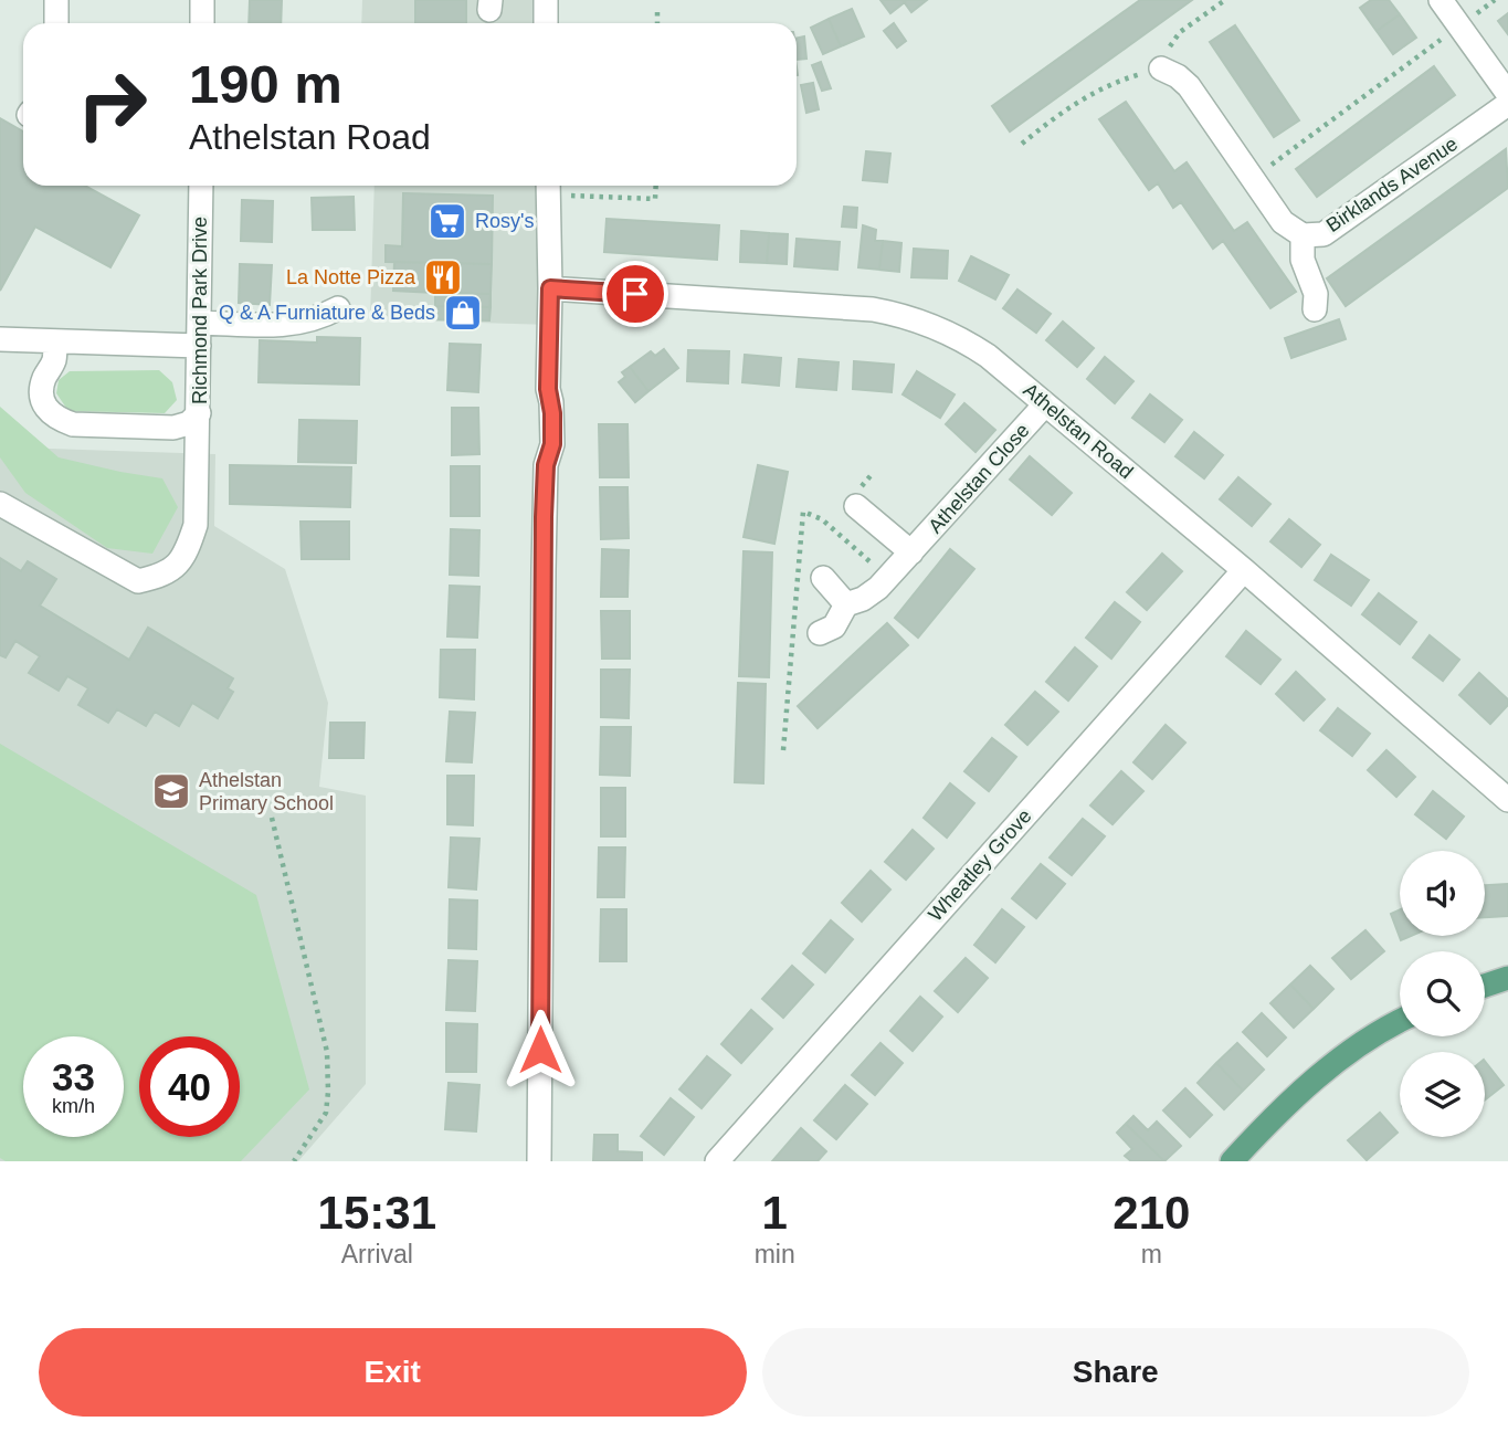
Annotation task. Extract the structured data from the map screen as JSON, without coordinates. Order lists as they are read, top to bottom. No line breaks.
{"streets":{"street":["Birklands Avenue","Richmond Park Drive","Athelstan Road","Athelstan Close","Wheatley Grove"]},"crossings":[["Athelstan Road","Athelstan Close"],["Athelstan Road","Wheatley Grove"]],"places":{"supermarket":["Rosy's"],"restaurant":["La Notte Pizza"],"shop":["Q & A Furniature & Beds"],"school or university":["Athelstan Primary School"]},"page":{"turn":["190 m","Athelstan Road"],"speed":"33 km/h","limit":"40","eta":["15:31","Arrival","1","min","210","m"],"buttons":["Exit","Share"]}}
